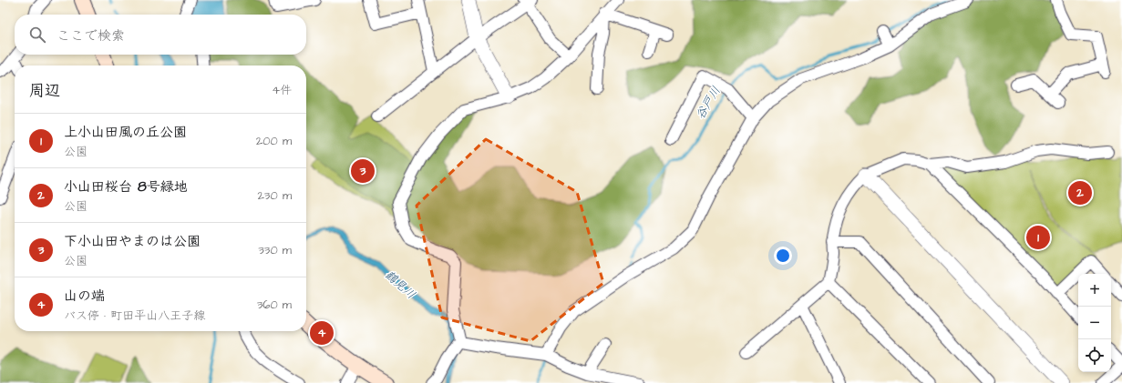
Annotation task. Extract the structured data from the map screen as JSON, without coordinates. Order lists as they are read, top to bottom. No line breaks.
{"water":["谷戸川","鶴見川"],"page":{"search":"ここで検索","heading":["周辺","4件"],"list":[{"mark":"1","name":"上小山田風の丘公園","note":"公園","value":"200 m"},{"mark":"2","name":"小山田桜台 8号緑地","note":"公園","value":"230 m"},{"mark":"3","name":"下小山田やまのは公園","note":"公園","value":"330 m"},{"mark":"4","name":"山の端","note":"バス停 · 町田平山八王子線","value":"360 m"}],"pins":["3","2","1","4"],"map_buttons":["+","−"]}}
